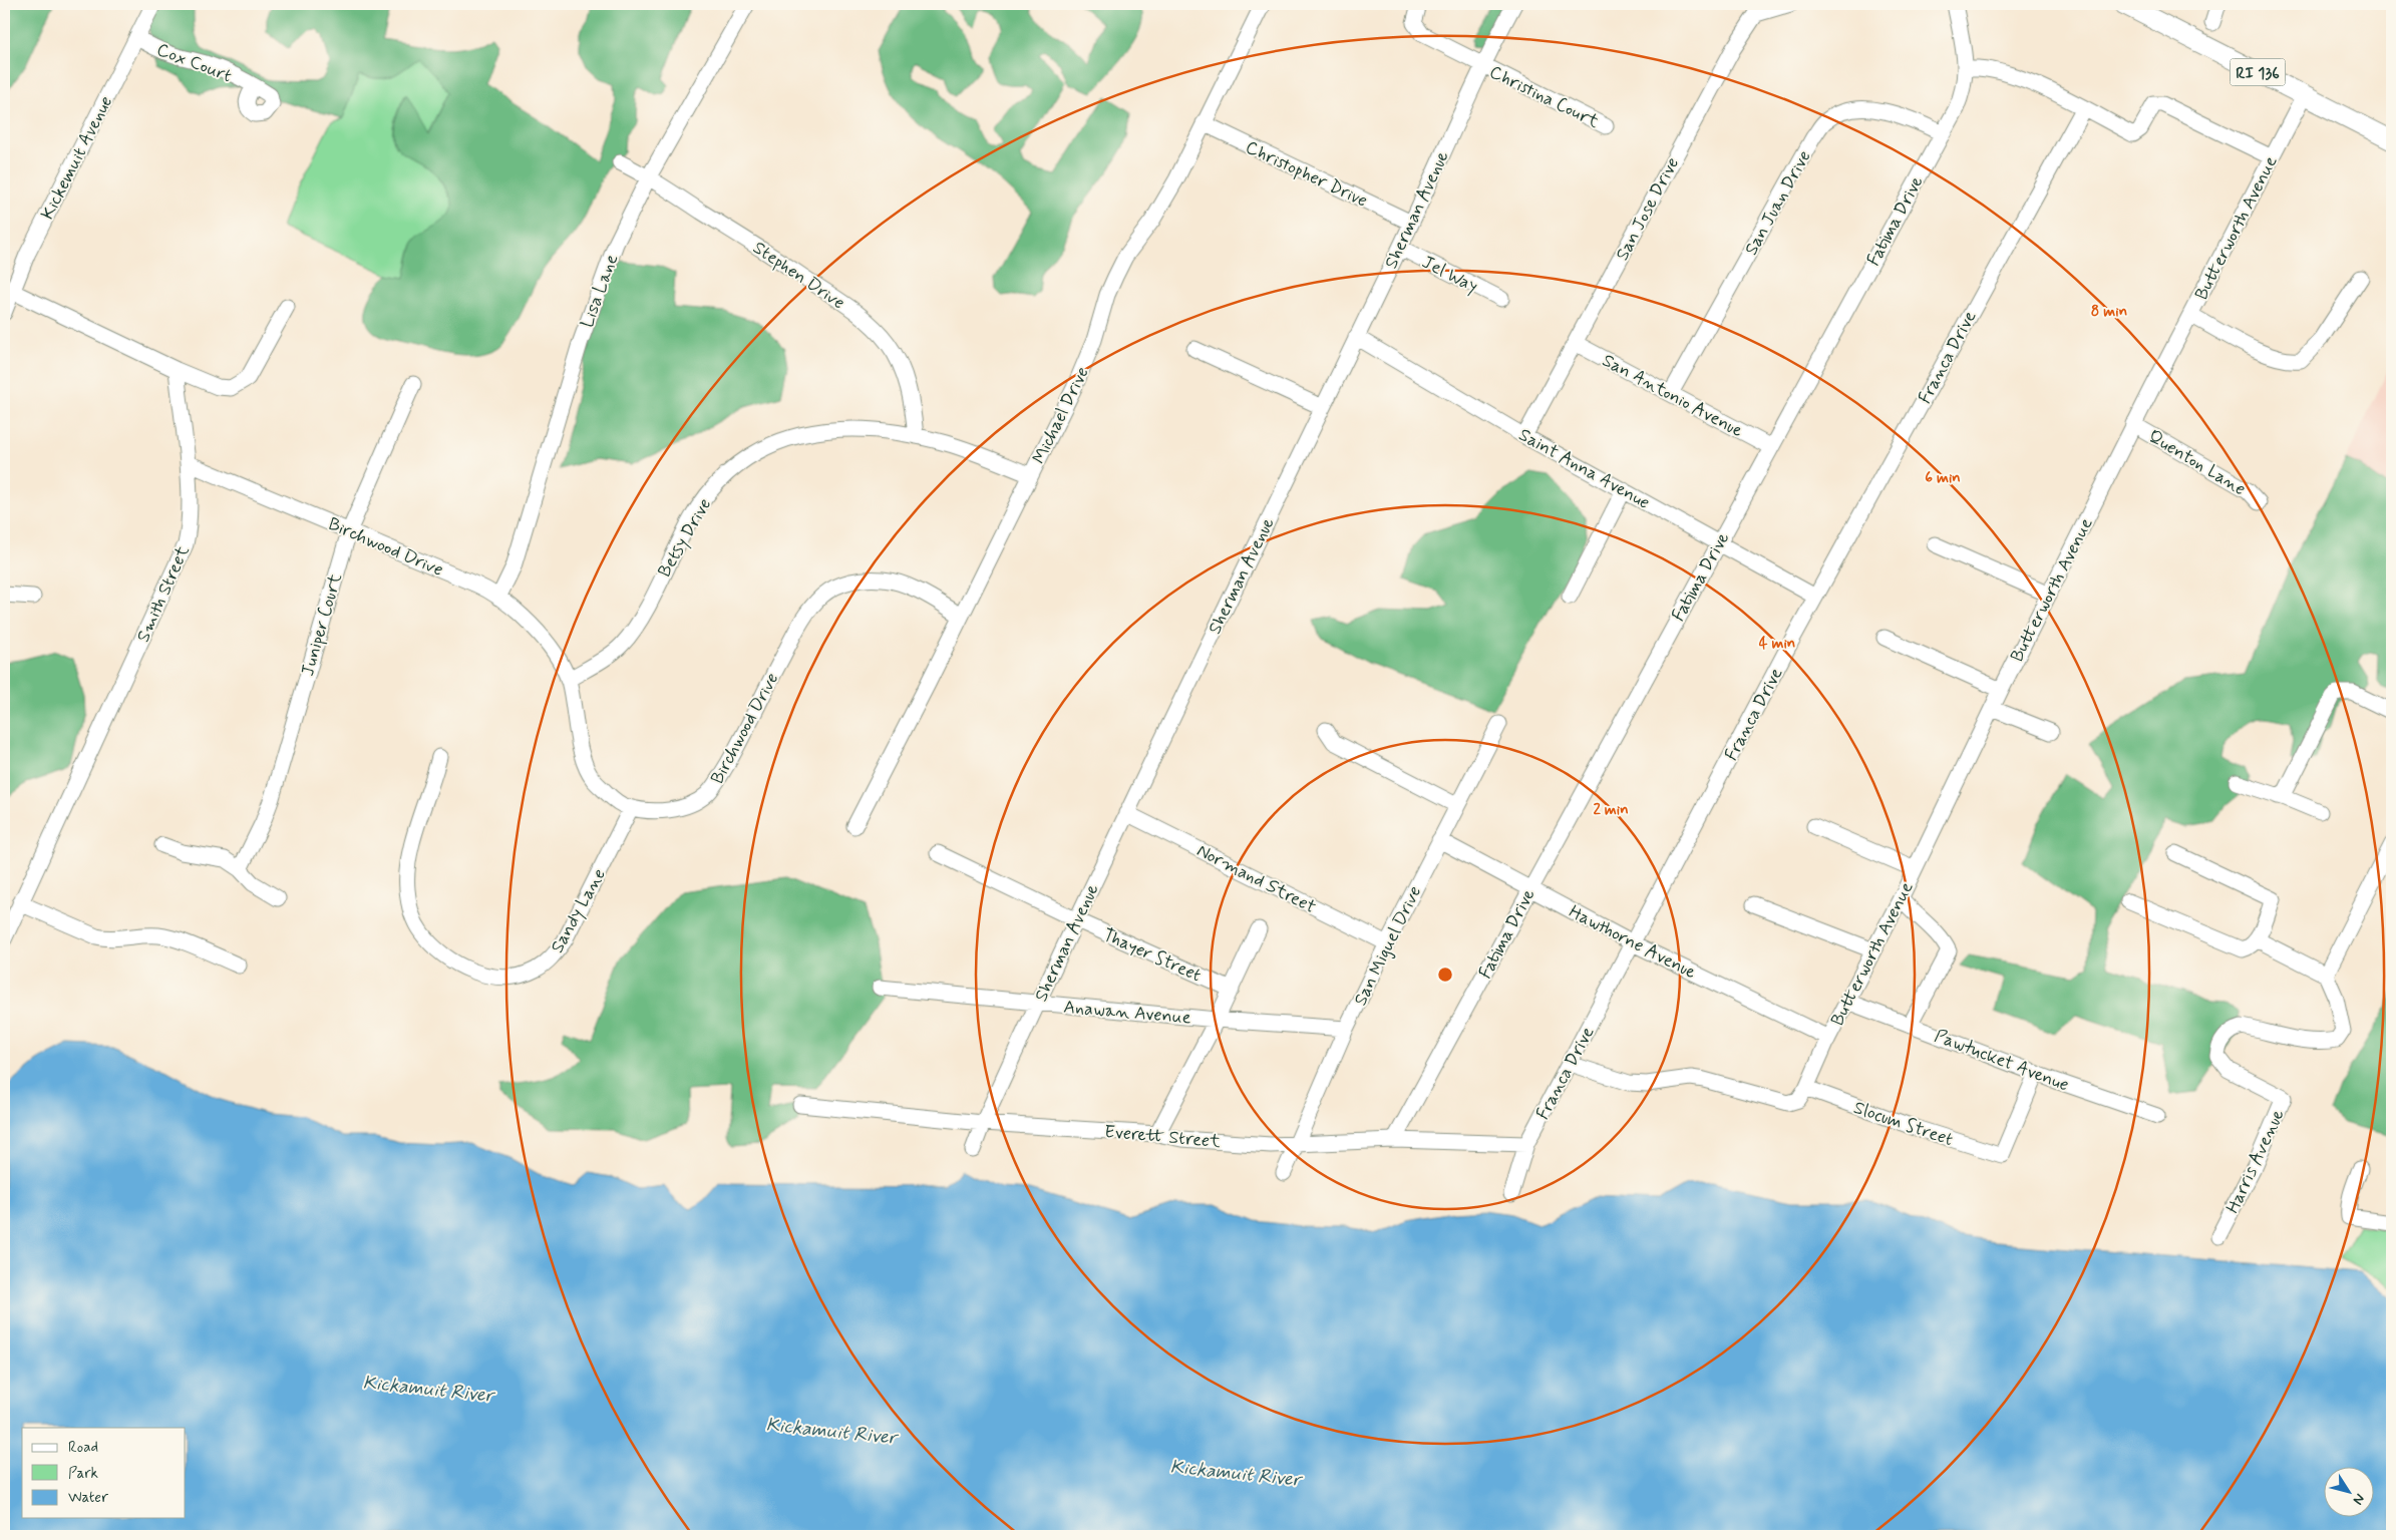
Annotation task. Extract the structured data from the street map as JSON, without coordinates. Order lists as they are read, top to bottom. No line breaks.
{"streets":{"main road":["RI 136"],"street":["Cox Court","Christina Court","Kickemuit Avenue","Christopher Drive","San Juan Drive","San Jose Drive","Sherman Avenue","Fatima Drive","Butterworth Avenue","Jel Way","Stephen Drive","Lisa Lane","Franca Drive","San Antonio Avenue","Michael Drive","Quenton Lane","Saint Anna Avenue","Betsy Drive","Birchwood Drive","Smith Street","Juniper Court","Normand Street","Sandy Lane","Hawthorne Avenue","San Miguel Drive","Thayer Street","Anawan Avenue","Pawtucket Avenue","Slocum Street","Everett Street","Harris Avenue"]},"crossings":[["Cox Court","Kickemuit Avenue"],["RI 136","Butterworth Avenue"],["Christina Court","Sherman Avenue"],["Christopher Drive","Sherman Avenue"],["Christopher Drive","Michael Drive"],["San Juan Drive","Fatima Drive"],["San Juan Drive","San Antonio Avenue"],["San Jose Drive","San Antonio Avenue"],["San Jose Drive","Saint Anna Avenue"],["Sherman Avenue","Jel Way"],["Sherman Avenue","Saint Anna Avenue"],["Sherman Avenue","Normand Street"],["Sherman Avenue","Thayer Street"],["Sherman Avenue","Anawan Avenue"],["Sherman Avenue","Everett Street"],["Fatima Drive","San Antonio Avenue"],["Fatima Drive","Saint Anna Avenue"],["Fatima Drive","Hawthorne Avenue"],["Fatima Drive","Everett Street"],["Butterworth Avenue","Quenton Lane"],["Butterworth Avenue","Hawthorne Avenue"],["Butterworth Avenue","Pawtucket Avenue"],["Butterworth Avenue","Slocum Street"],["Stephen Drive","Lisa Lane"],["Stephen Drive","Betsy Drive"],["Lisa Lane","Birchwood Drive"],["Franca Drive","Saint Anna Avenue"],["Franca Drive","Hawthorne Avenue"],["Franca Drive","Everett Street"],["Michael Drive","Betsy Drive"],["Michael Drive","Birchwood Drive"],["Betsy Drive","Birchwood Drive"],["Birchwood Drive","Smith Street"],["Birchwood Drive","Juniper Court"],["Birchwood Drive","Sandy Lane"],["Normand Street","San Miguel Drive"],["Hawthorne Avenue","San Miguel Drive"],["San Miguel Drive","Anawan Avenue"],["San Miguel Drive","Everett Street"],["Pawtucket Avenue","Slocum Street"]],"water":["Kickamuit River"],"legend":["Road","Park","Water"],"north":"bottom right","rings":["8 min","6 min","4 min","2 min"]}
